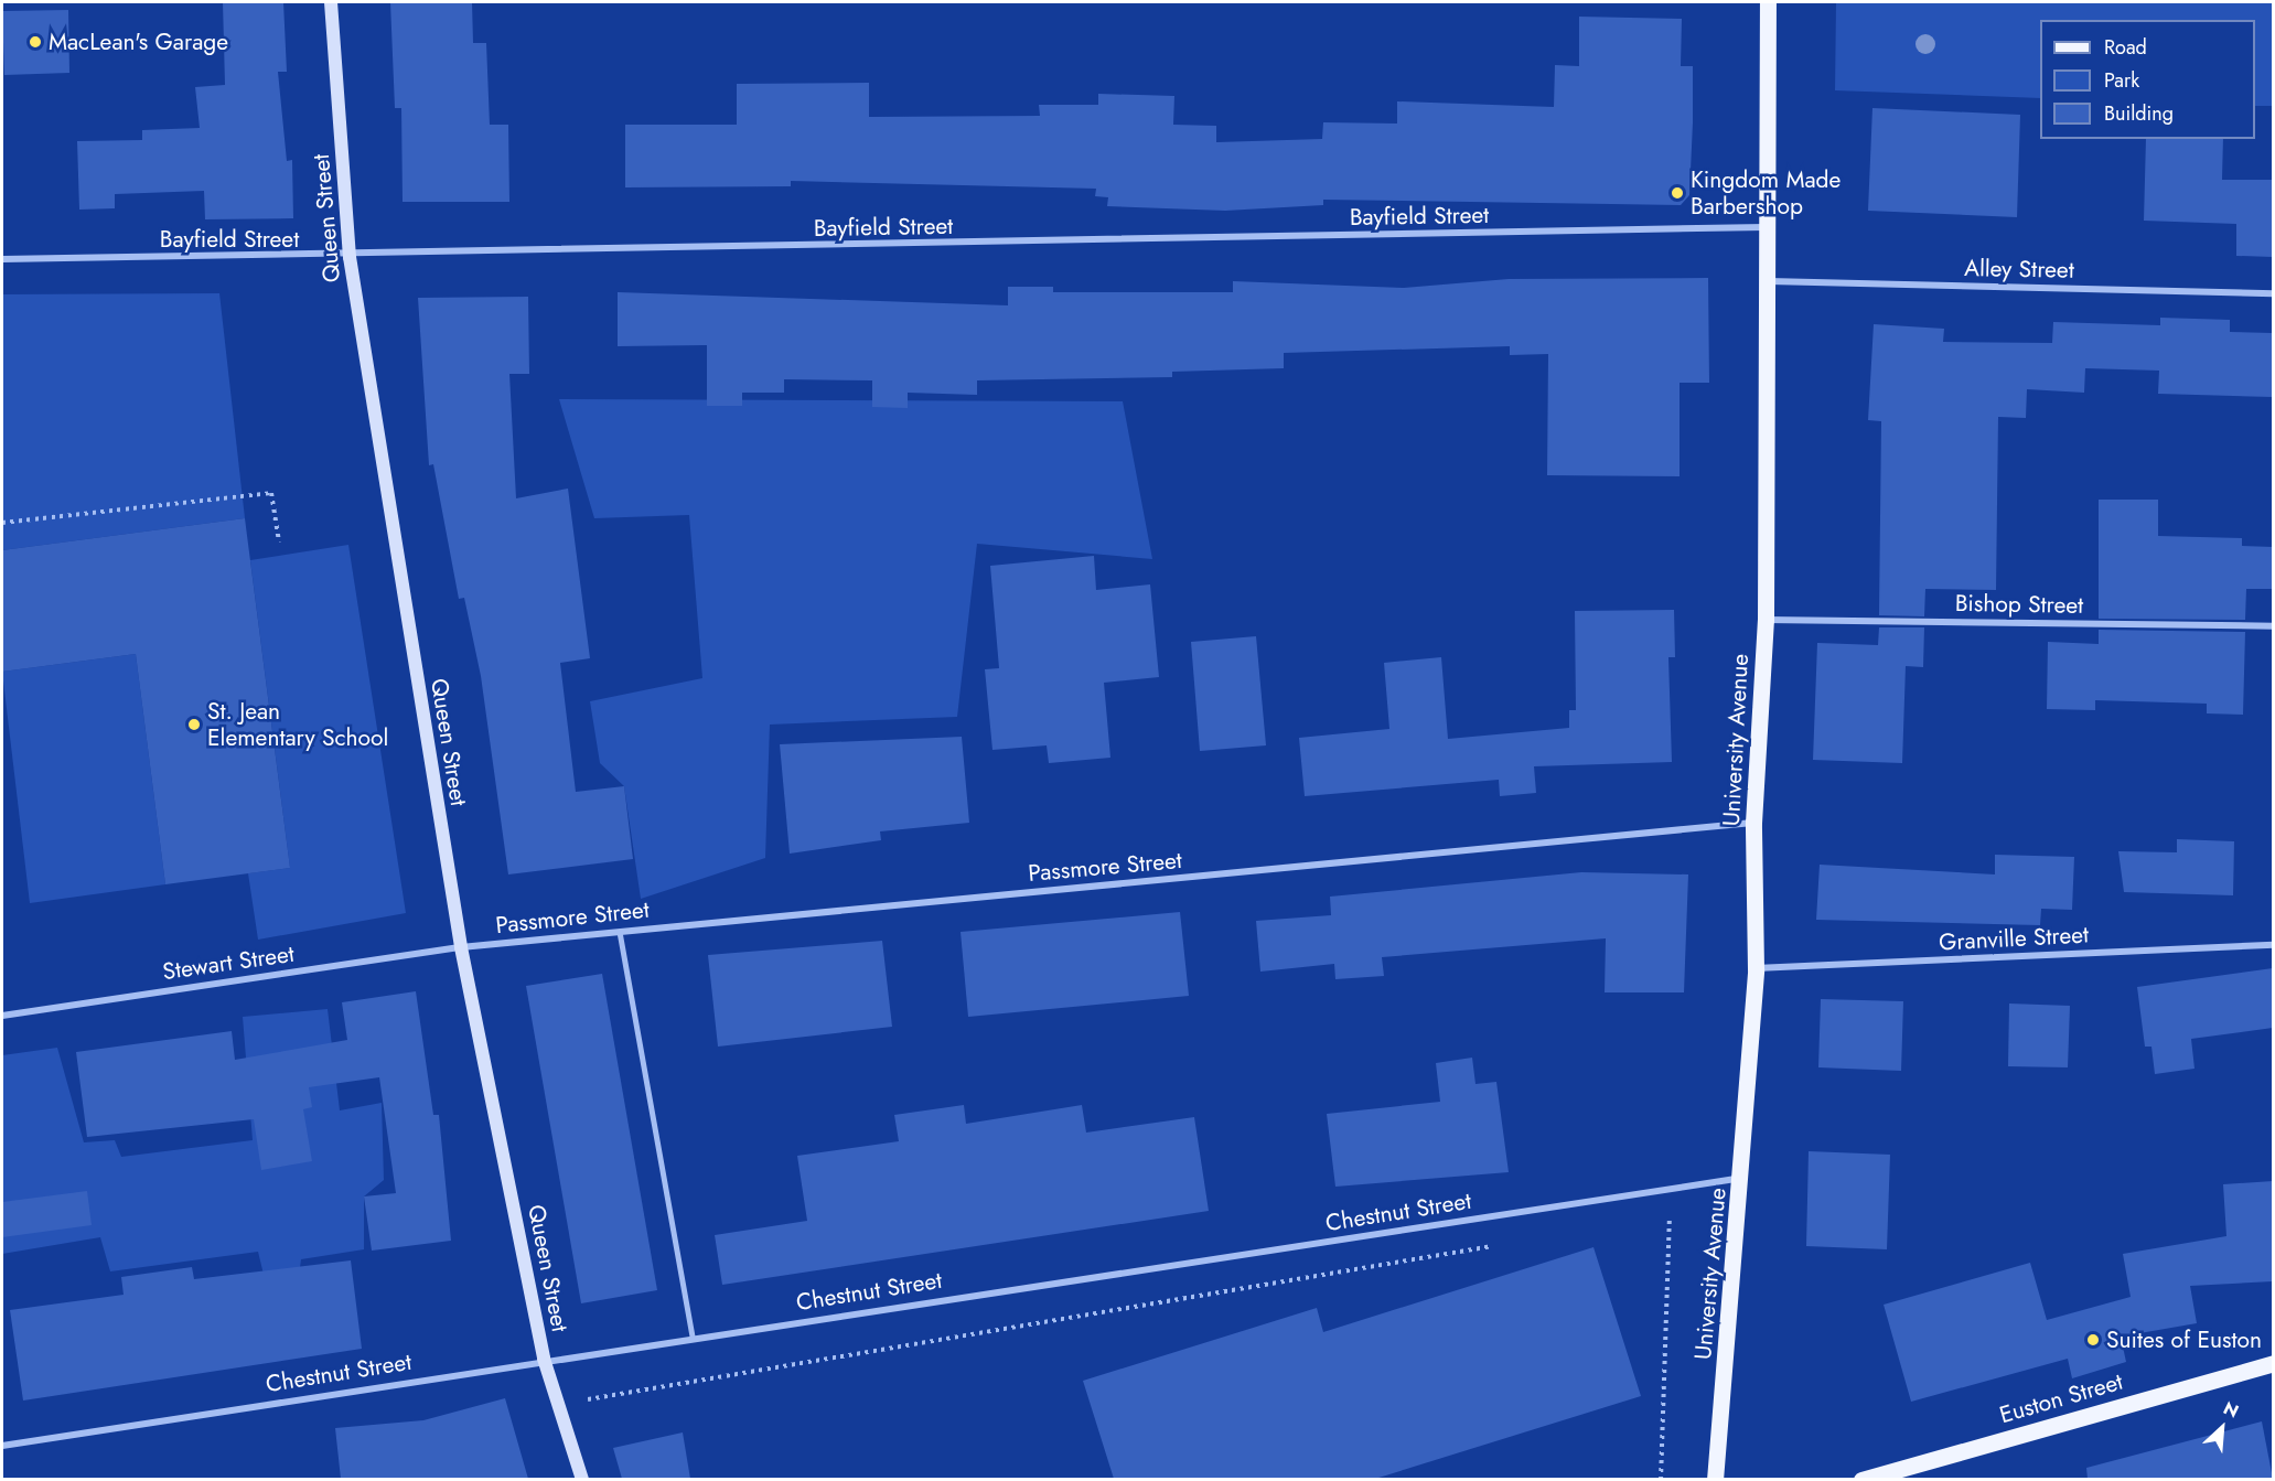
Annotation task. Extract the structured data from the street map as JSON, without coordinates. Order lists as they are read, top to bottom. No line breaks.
{"streets":{"main road":["University Avenue","Euston Street"],"street":["Bayfield Street","Queen Street","Alley Street","Bishop Street","Passmore Street","Granville Street","Stewart Street","Chestnut Street"]},"crossings":[["Bayfield Street","Queen Street"],["Bayfield Street","University Avenue"],["Queen Street","Passmore Street"],["Queen Street","Stewart Street"],["Queen Street","Chestnut Street"],["Alley Street","University Avenue"],["Bishop Street","University Avenue"],["University Avenue","Passmore Street"],["University Avenue","Granville Street"],["University Avenue","Chestnut Street"],["Passmore Street","Stewart Street"]],"places":["MacLean's Garage","Kingdom Made Barbershop","St. Jean Elementary School","Suites of Euston"],"legend":["Road","Park","Building"],"north":"top right"}
